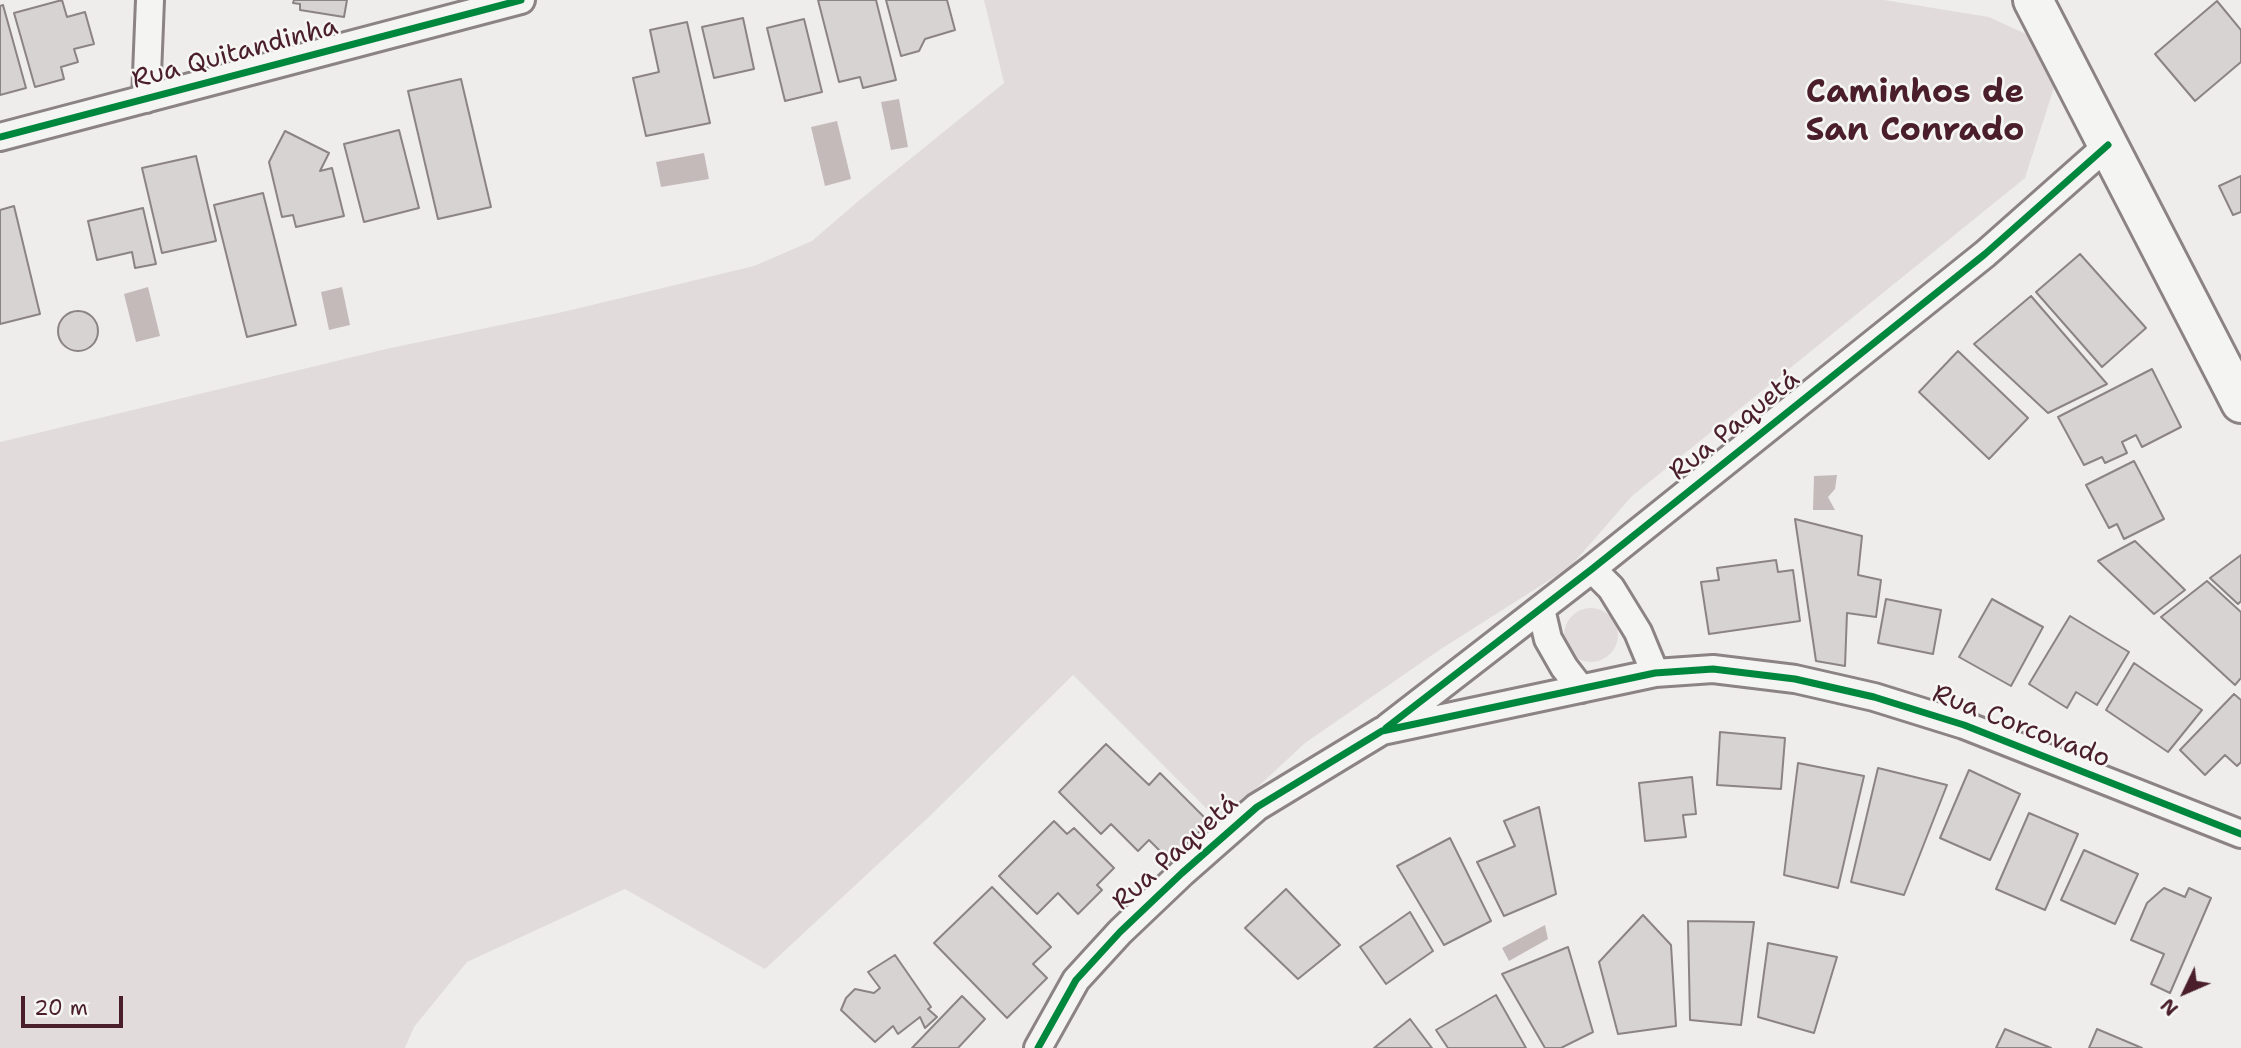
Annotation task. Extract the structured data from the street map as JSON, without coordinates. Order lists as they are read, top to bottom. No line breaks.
{"streets":{"street":["Rua Quitandinha","Rua Paquetá","Rua Corcovado"]},"crossings":[["Rua Paquetá","Rua Corcovado"]],"districts":["Caminhos de San Conrado"],"scale_bar":"20 m","north":"bottom left"}
